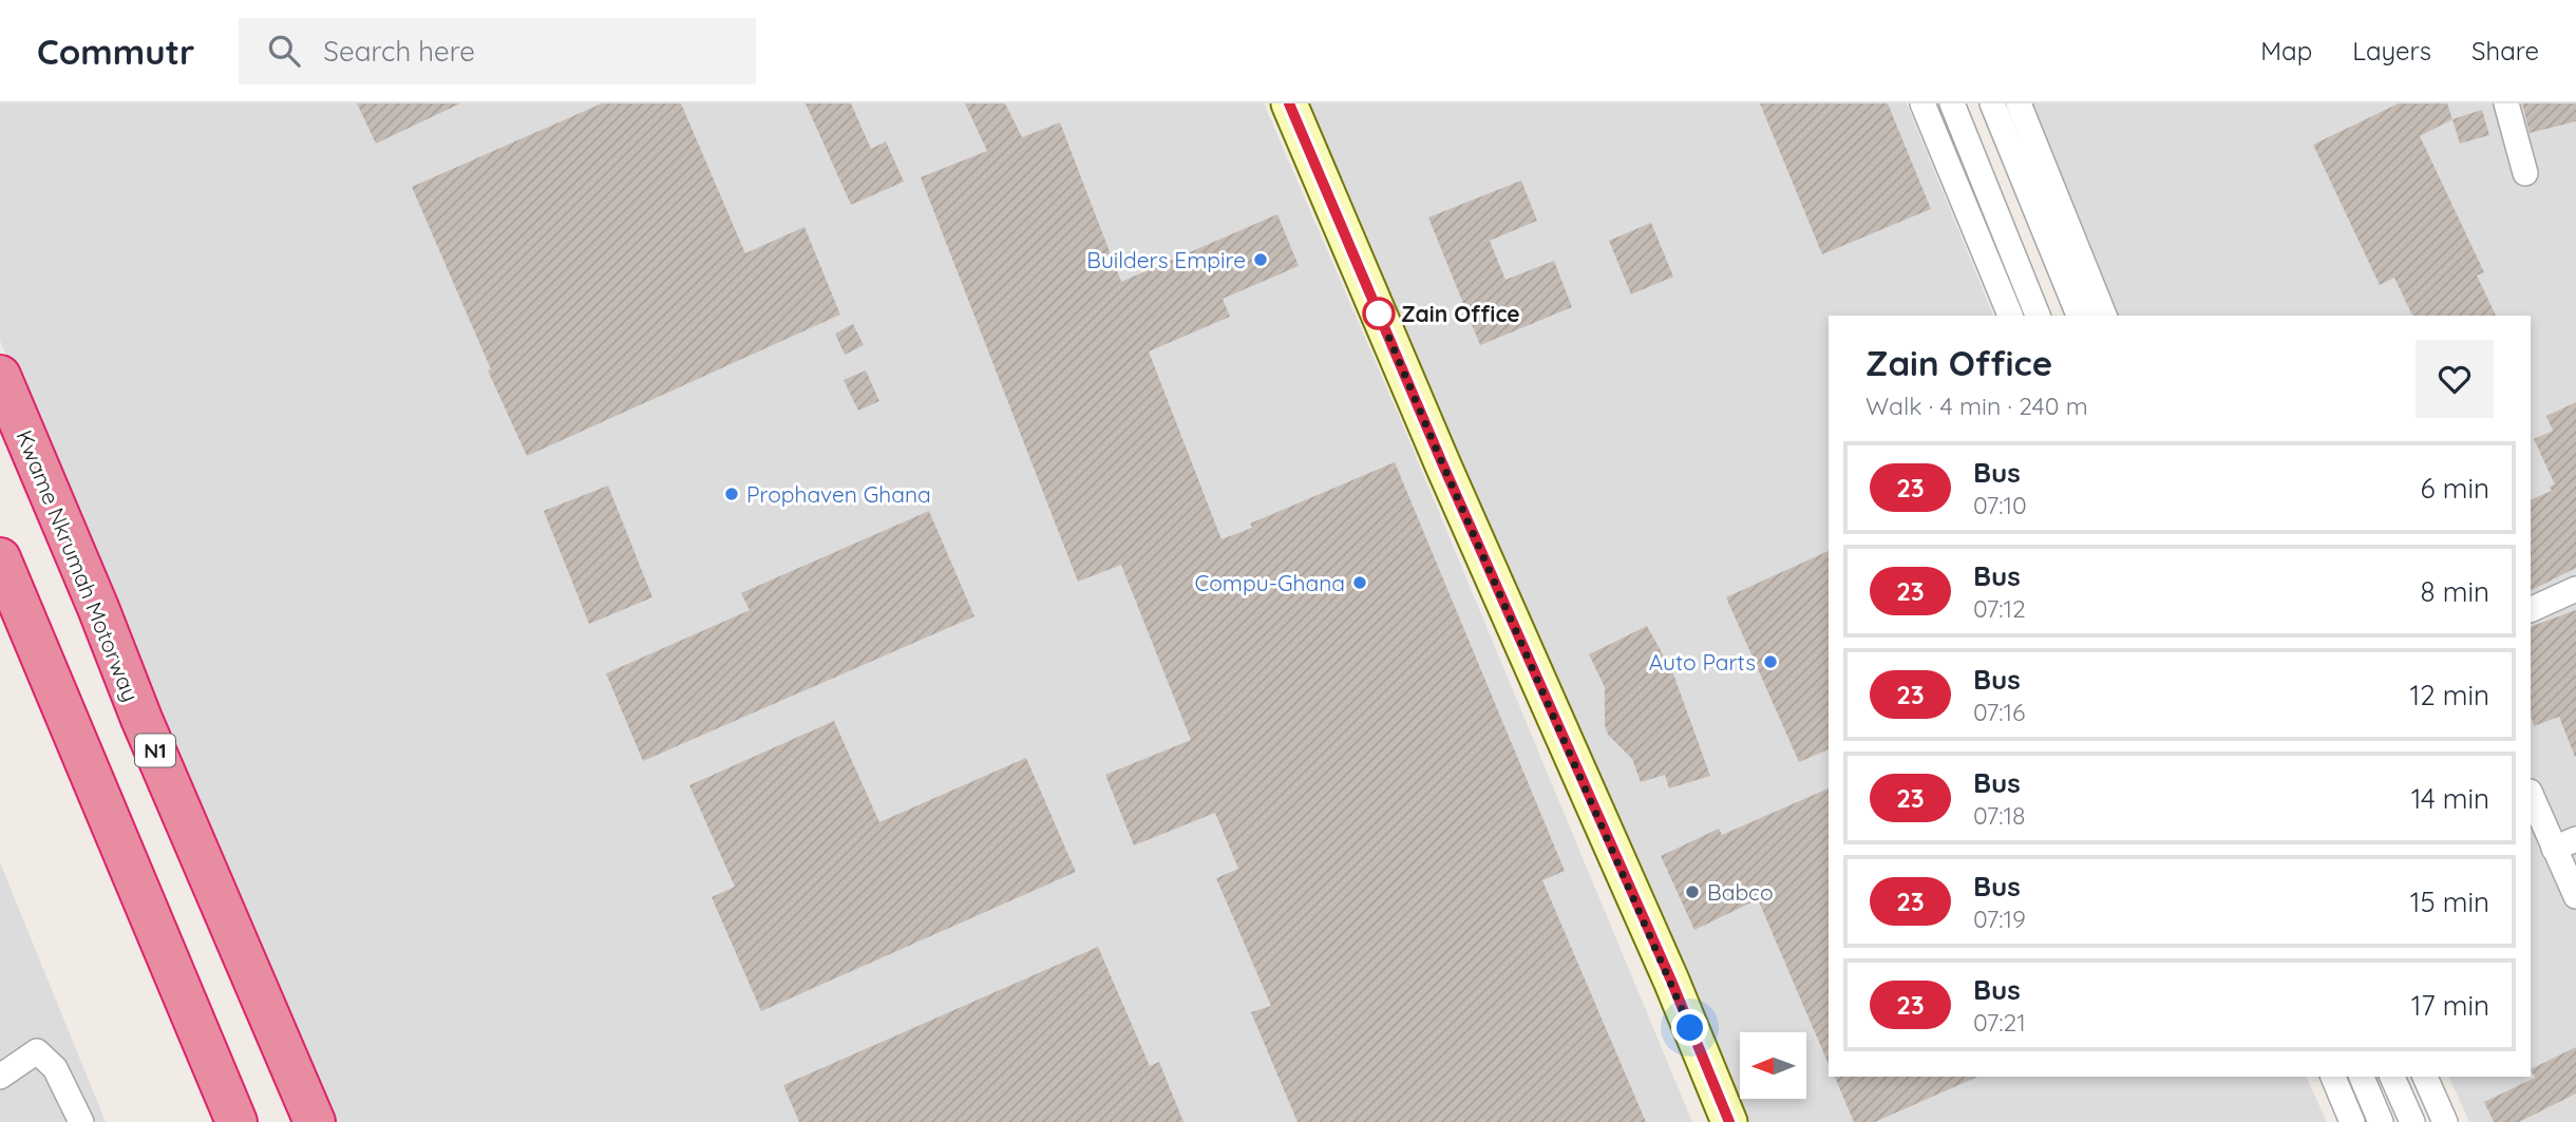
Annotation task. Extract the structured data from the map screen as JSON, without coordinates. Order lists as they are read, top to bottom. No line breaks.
{"streets":{"highway":["Kwame Nkrumah Motorway","N1"]},"places":["Builders Empire","Zain Office","Prophaven Ghana","Compu-Ghana","Auto Parts","Babco"],"lines":["bus line 23"],"north":"left","page":{"header":"Commutr","search":"Search here","nav":["Map","Layers","Share"],"heading":["Zain Office","Walk · 4 min · 240 m"],"list":[{"mark":"23","name":"Bus","note":"07:10","value":"6 min"},{"mark":"23","name":"Bus","note":"07:12","value":"8 min"},{"mark":"23","name":"Bus","note":"07:16","value":"12 min"},{"mark":"23","name":"Bus","note":"07:18","value":"14 min"},{"mark":"23","name":"Bus","note":"07:19","value":"15 min"},{"mark":"23","name":"Bus","note":"07:21","value":"17 min"}]}}
